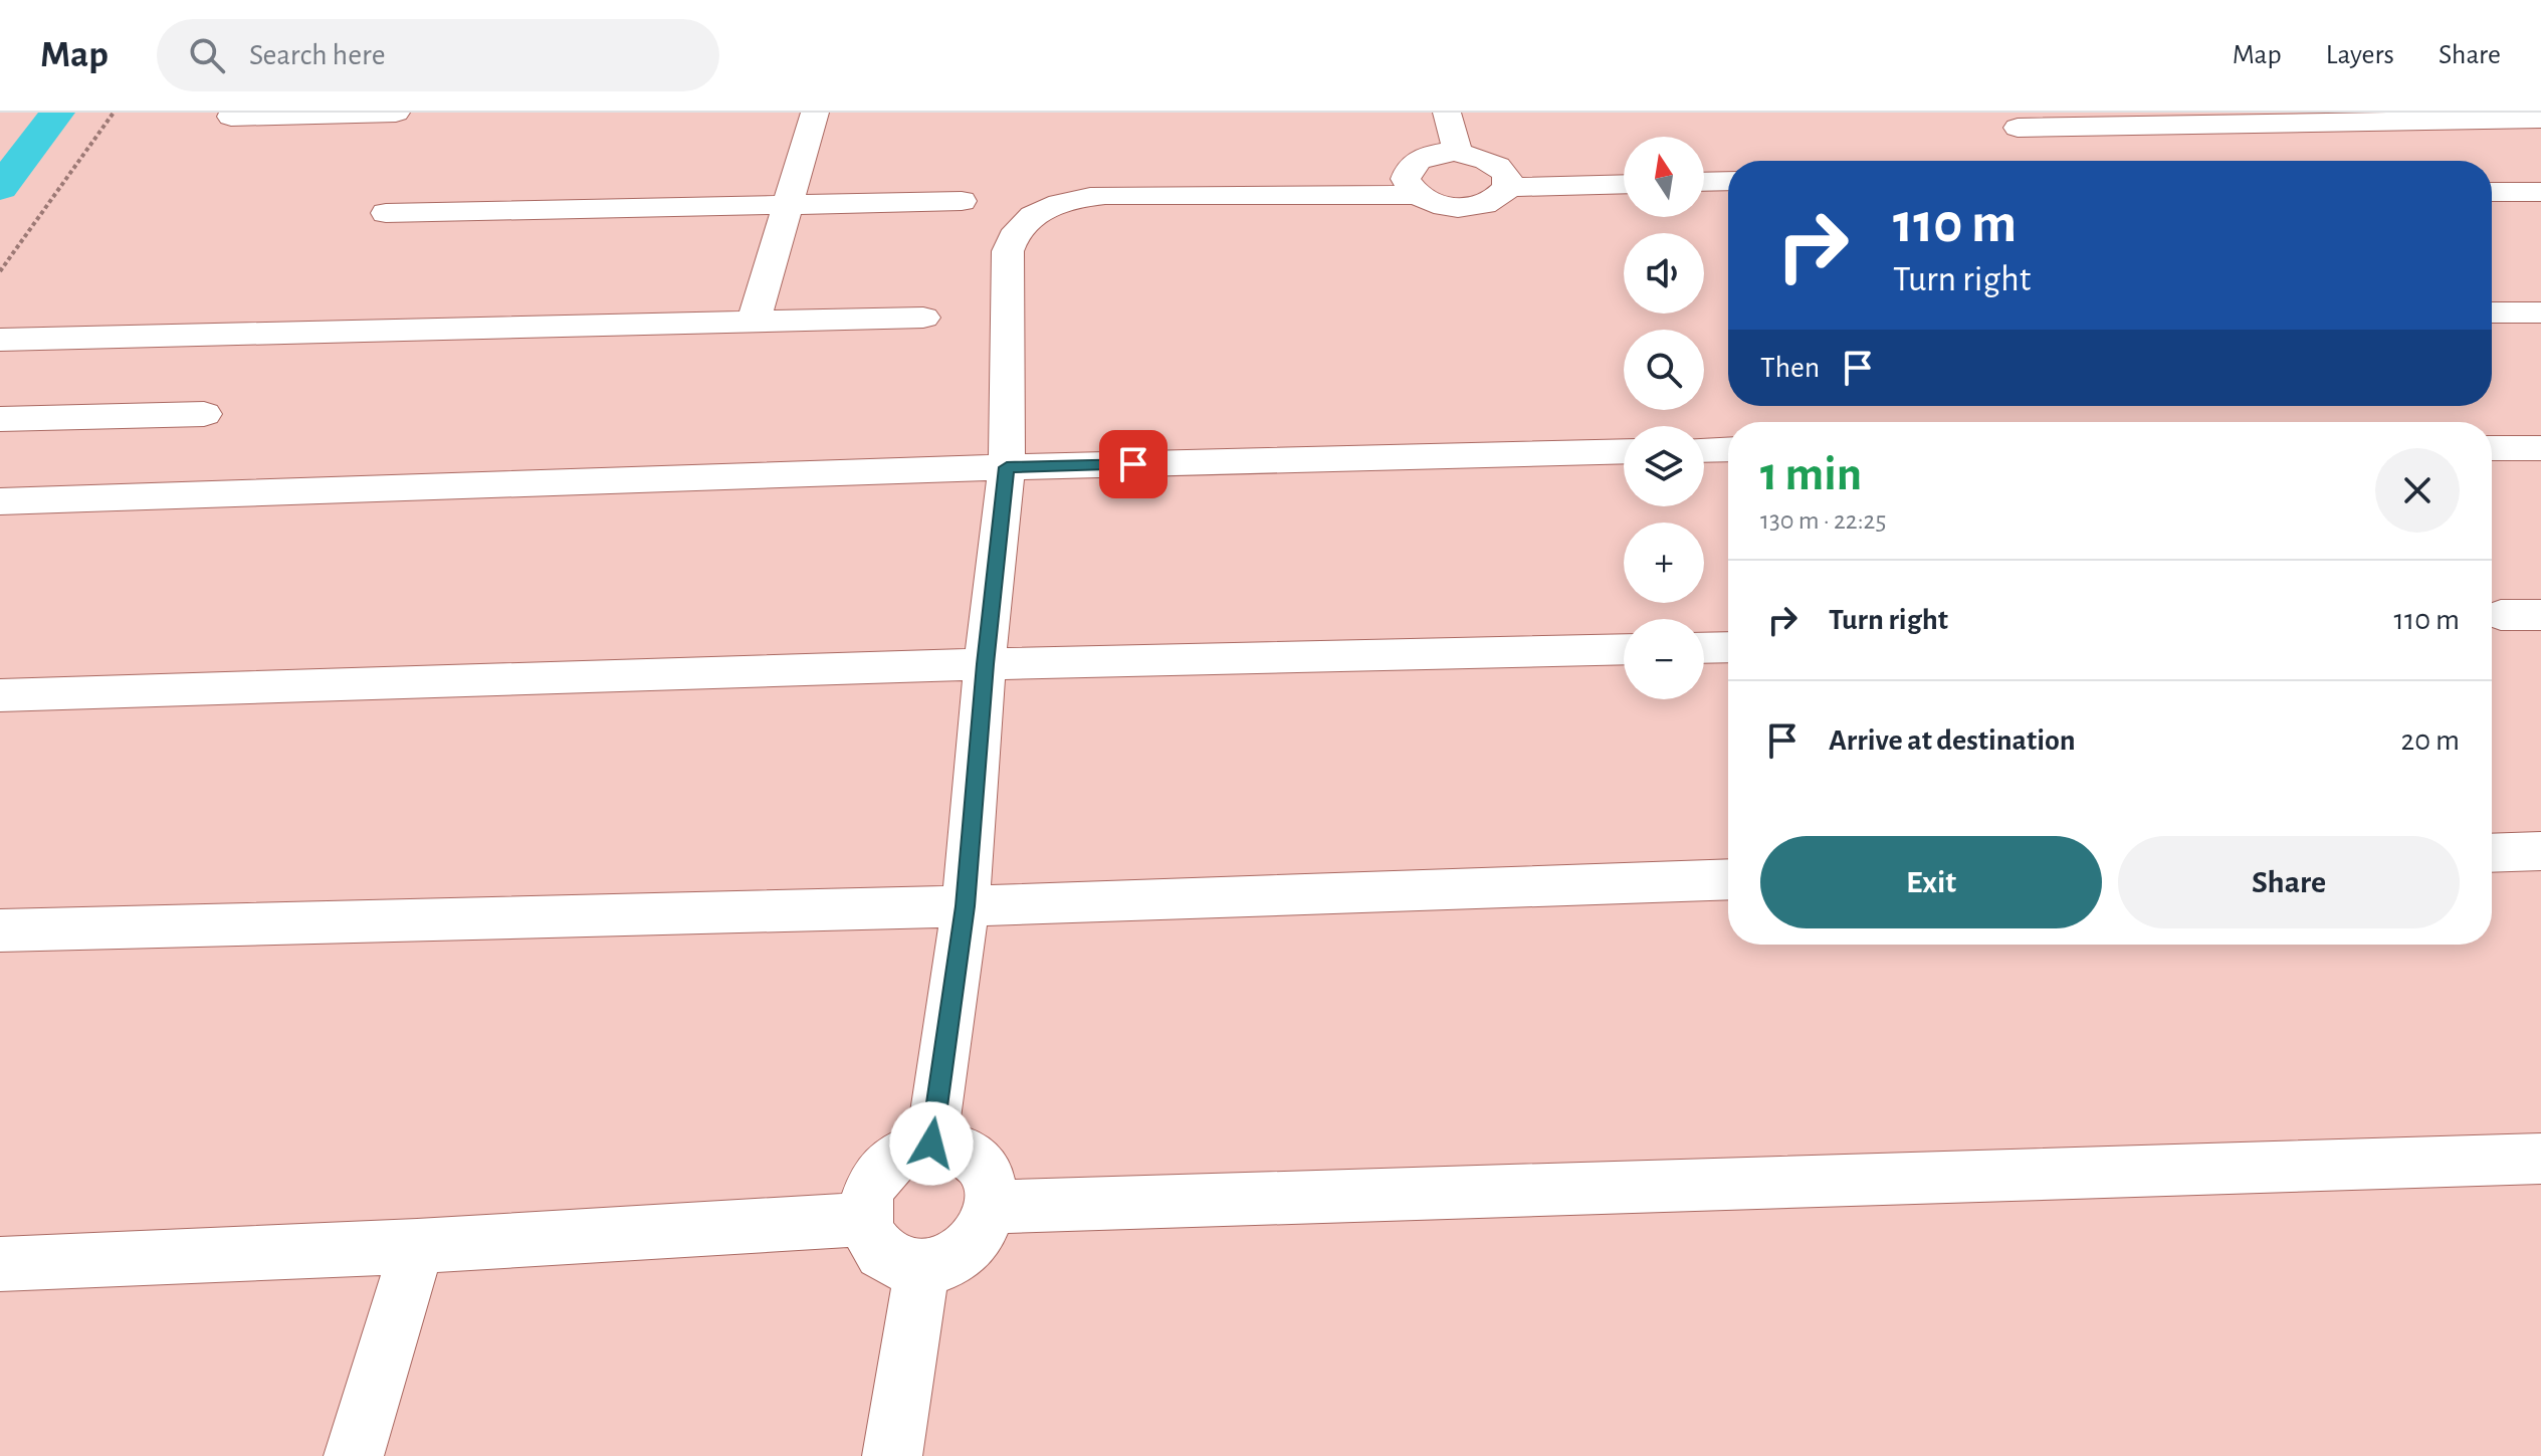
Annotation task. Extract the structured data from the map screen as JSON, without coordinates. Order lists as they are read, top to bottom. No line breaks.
{"north":"top","page":{"header":"Map","search":"Search here","nav":["Map","Layers","Share"],"map_buttons":["+","−"],"turn":["110 m","Turn right"],"then":"Then","heading":["1 min","130 m · 22:25"],"list":[{"name":"Turn right","value":"110 m"},{"name":"Arrive at destination","value":"20 m"}],"buttons":["Exit","Share"]}}
